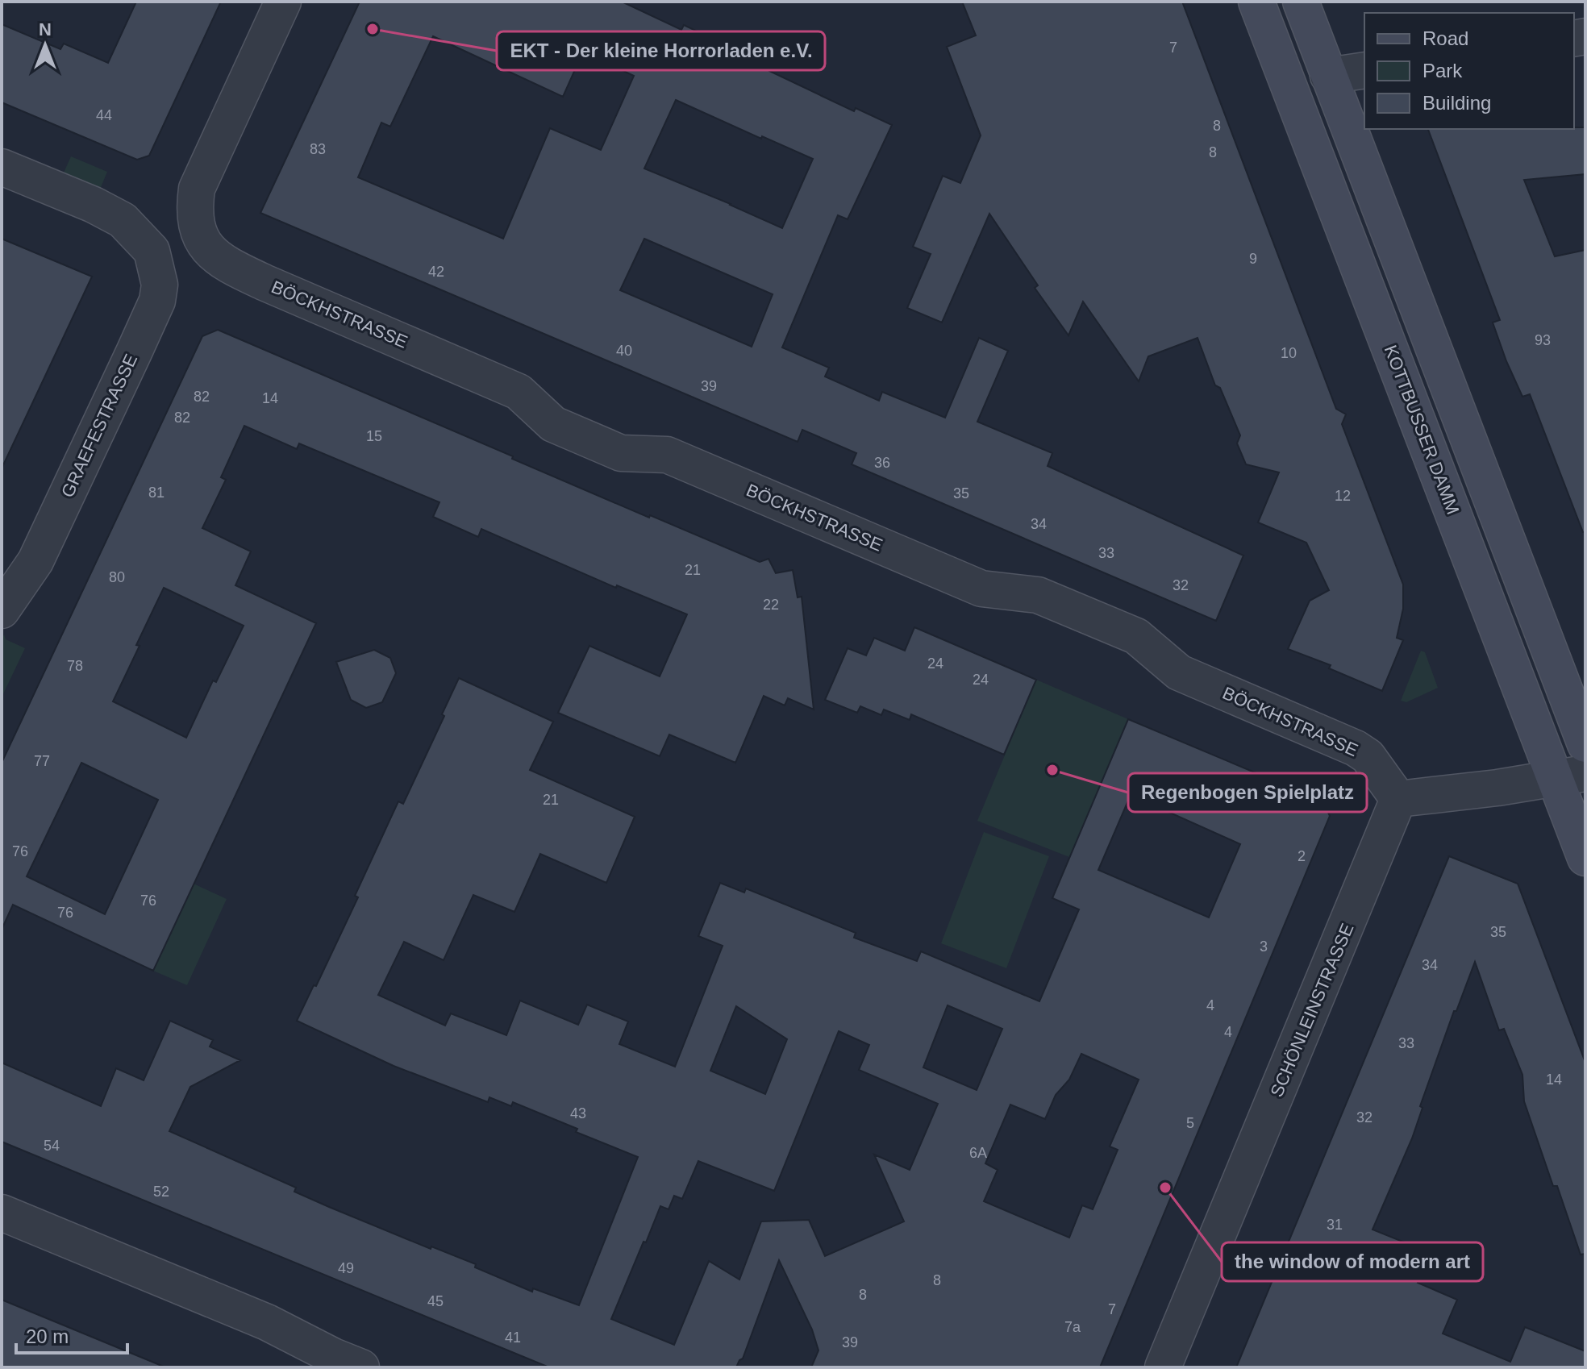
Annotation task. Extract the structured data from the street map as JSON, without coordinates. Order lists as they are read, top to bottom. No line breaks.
{"streets":{"main road":["KOTTBUSSER DAMM"],"street":["BÖCKHSTRASSE","GRAEFESTRASSE","SCHÖNLEINSTRASSE"]},"crossings":[["BÖCKHSTRASSE","SCHÖNLEINSTRASSE"]],"places":["EKT - Der kleine Horrorladen e.V.","Regenbogen Spielplatz","the window of modern art"],"house_numbers":["7","44","8","83","8","9","42","93","40","10","39","82","14","82","15","36","81","35","12","34","33","21","80","32","22","24","78","24","77","21","76","2","76","76","35","3","34","4","4","33","14","43","32","5","54","6A","52","31","49","8","8","45","7","7a","41","39"],"legend":["Road","Park","Building"],"scale_bar":"20 m","north":"top"}
